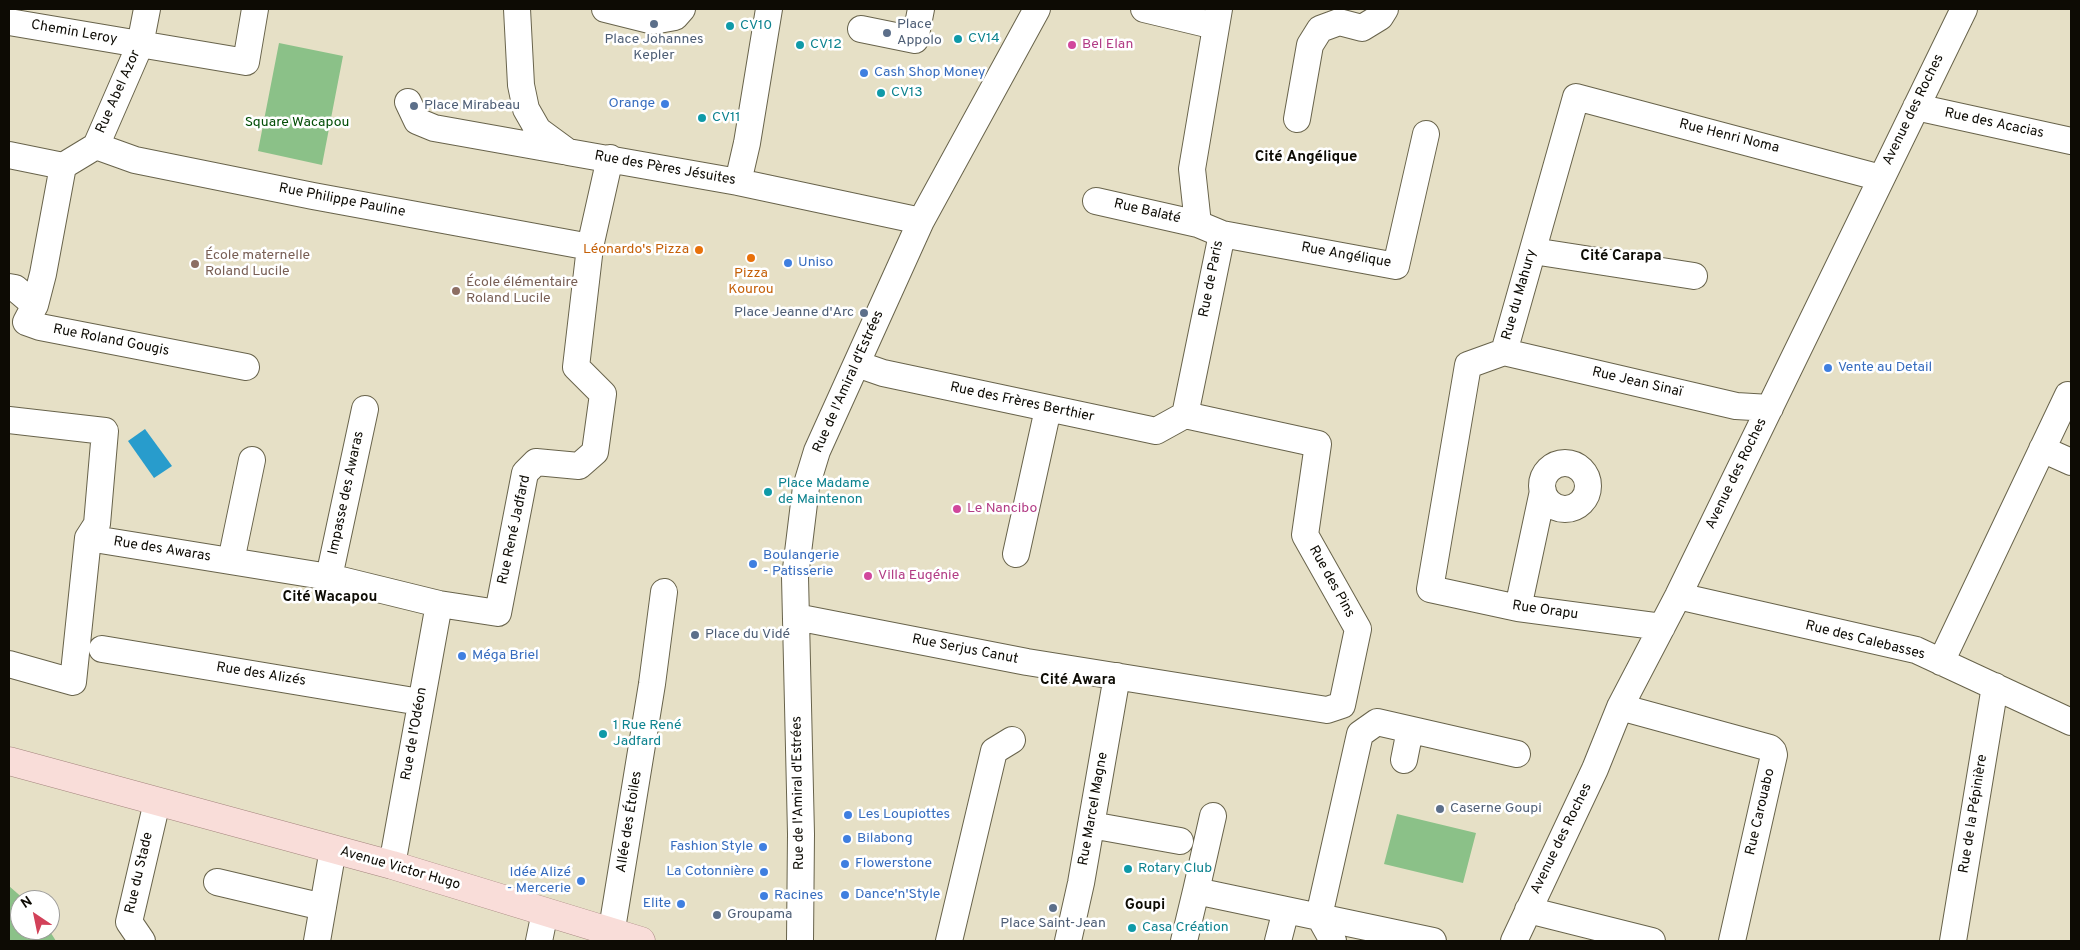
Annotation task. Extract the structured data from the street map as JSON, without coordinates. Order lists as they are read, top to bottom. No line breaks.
{"streets":{"main road":["Avenue Victor Hugo"],"street":["Chemin Leroy","Rue Abel Azor","Avenue des Roches","Rue des Acacias","Rue Henri Noma","Rue des Pères Jésuites","Rue Philippe Pauline","Rue Balaté","Rue Angélique","Rue de Paris","Rue du Mahury","Rue Roland Gougis","Rue de l'Amiral d'Estrées","Rue Jean Sinaï","Rue des Frères Berthier","Impasse des Awaras","Rue René Jadfard","Rue des Awaras","Rue des Pins","Rue Orapu","Rue des Calebasses","Rue Serjus Canut","Rue des Alizés","Rue de l'Odéon","Rue Marcel Magne","Rue Carouabo","Rue de la Pépinière","Allée des Étoiles","Rue du Stade"]},"crossings":[["Chemin Leroy","Rue Abel Azor"],["Rue Abel Azor","Rue Philippe Pauline"],["Avenue des Roches","Rue des Acacias"],["Avenue des Roches","Rue Henri Noma"],["Avenue des Roches","Rue Jean Sinaï"],["Avenue des Roches","Rue Orapu"],["Avenue des Roches","Rue des Calebasses"],["Avenue des Roches","Rue Carouabo"],["Rue Henri Noma","Rue du Mahury"],["Rue des Pères Jésuites","Rue de l'Amiral d'Estrées"],["Rue des Pères Jésuites","Rue René Jadfard"],["Rue Philippe Pauline","Rue René Jadfard"],["Rue Balaté","Rue de Paris"],["Rue Angélique","Rue de Paris"],["Rue de Paris","Rue des Frères Berthier"],["Rue de Paris","Rue des Pins"],["Rue du Mahury","Rue Jean Sinaï"],["Rue du Mahury","Rue Orapu"],["Rue de l'Amiral d'Estrées","Rue des Frères Berthier"],["Rue de l'Amiral d'Estrées","Rue Serjus Canut"],["Rue des Frères Berthier","Rue des Pins"],["Impasse des Awaras","Rue des Awaras"],["Rue René Jadfard","Rue des Awaras"],["Rue René Jadfard","Rue de l'Odéon"],["Rue des Awaras","Rue de l'Odéon"],["Rue des Pins","Rue Serjus Canut"],["Rue des Calebasses","Rue de la Pépinière"],["Rue Serjus Canut","Rue Marcel Magne"],["Rue des Alizés","Rue de l'Odéon"],["Rue de l'Odéon","Avenue Victor Hugo"],["Allée des Étoiles","Avenue Victor Hugo"],["Avenue Victor Hugo","Rue du Stade"]],"districts":["Cité Angélique","Cité Carapa","Cité Wacapou","Cité Awara","Goupi"],"parks":["Square Wacapou"],"places":["Place Johannes Kepler","CV10","Place Appolo","CV14","CV12","Bel Elan","Cash Shop Money","CV13","Orange","Place Mirabeau","CV11","Léonardo's Pizza","Pizza Kourou","Uniso","École maternelle Roland Lucile","École élémentaire Roland Lucile","Place Jeanne d'Arc","Vente au Detail","Place Madame de Maintenon","Le Nancibo","Boulangerie - Patisserie","Villa Eugénie","Place du Vidé","Méga Briel","1 Rue René Jadfard","Caserne Goupi","Les Loupiottes","Bilabong","Fashion Style","Flowerstone","Rotary Club","La Cotonnière","Idée Alizé - Mercerie","Dance'n'Style","Racines","Elite","Place Saint-Jean","Groupama","Casa Création"],"north":"top left"}
